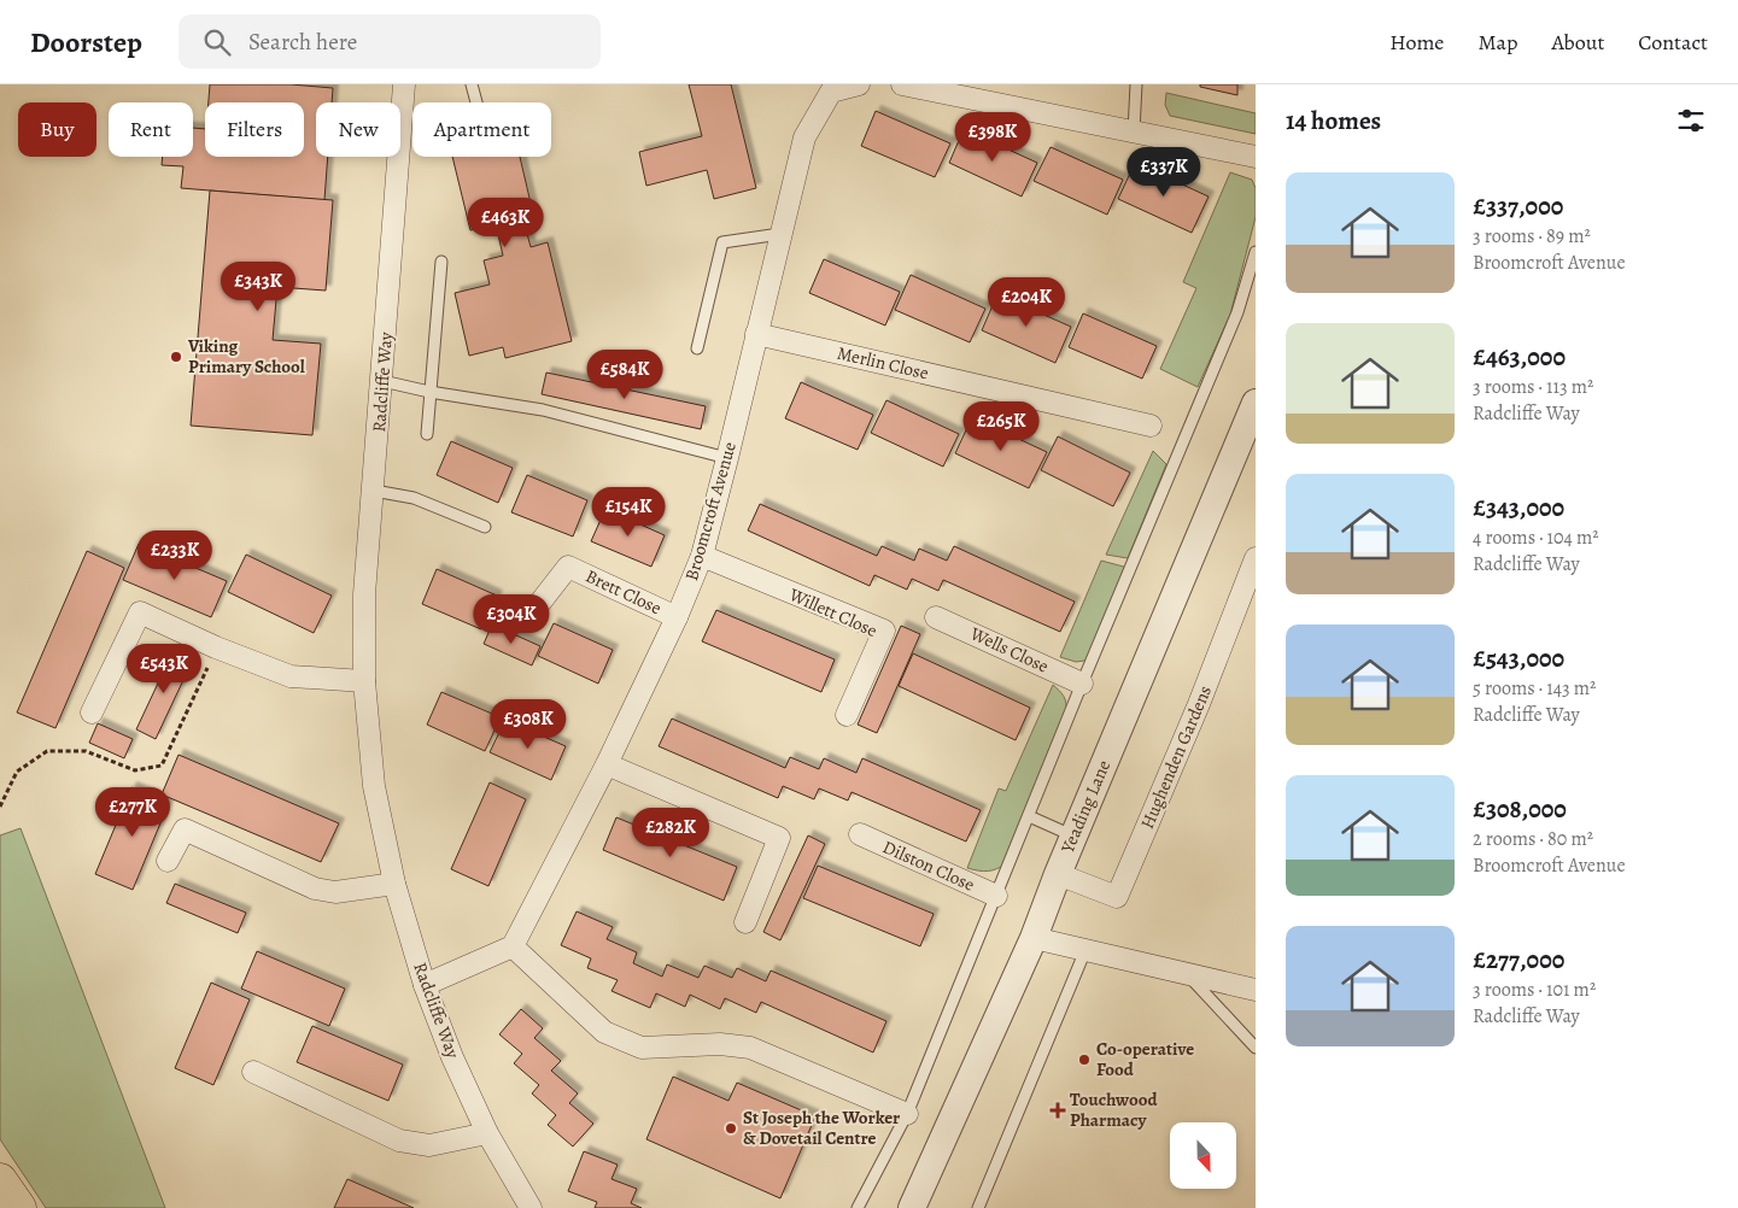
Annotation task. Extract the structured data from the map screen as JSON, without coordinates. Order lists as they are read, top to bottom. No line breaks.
{"streets":{"street":["Merlin Close","Radcliffe Way","Broomcroft Avenue","Brett Close","Willett Close","Wells Close","Hughenden Gardens","Yeading Lane","Dilston Close"]},"crossings":[["Merlin Close","Broomcroft Avenue"],["Broomcroft Avenue","Brett Close"],["Broomcroft Avenue","Willett Close"],["Hughenden Gardens","Yeading Lane"]],"places":{"other":["Viking Primary School","Co-operative Food","St Joseph the Worker & Dovetail Centre"],"health":["Touchwood Pharmacy"]},"north":"bottom","page":{"header":"Doorstep","search":"Search here","nav":["Home","Map","About","Contact"],"heading":"14 homes","chip":["Buy","Rent","Filters","New","Apartment"],"price":["£398K","£337K","£463K","£343K","£204K","£584K","£265K","£154K","£233K","£304K","£543K","£308K","£277K","£282K"],"list":[{"name":"£337,000","note":"3 rooms · 89 m² · Broomcroft Avenue"},{"name":"£463,000","note":"3 rooms · 113 m² · Radcliffe Way"},{"name":"£343,000","note":"4 rooms · 104 m² · Radcliffe Way"},{"name":"£543,000","note":"5 rooms · 143 m² · Radcliffe Way"},{"name":"£308,000","note":"2 rooms · 80 m² · Broomcroft Avenue"},{"name":"£277,000","note":"3 rooms · 101 m² · Radcliffe Way"}]}}
